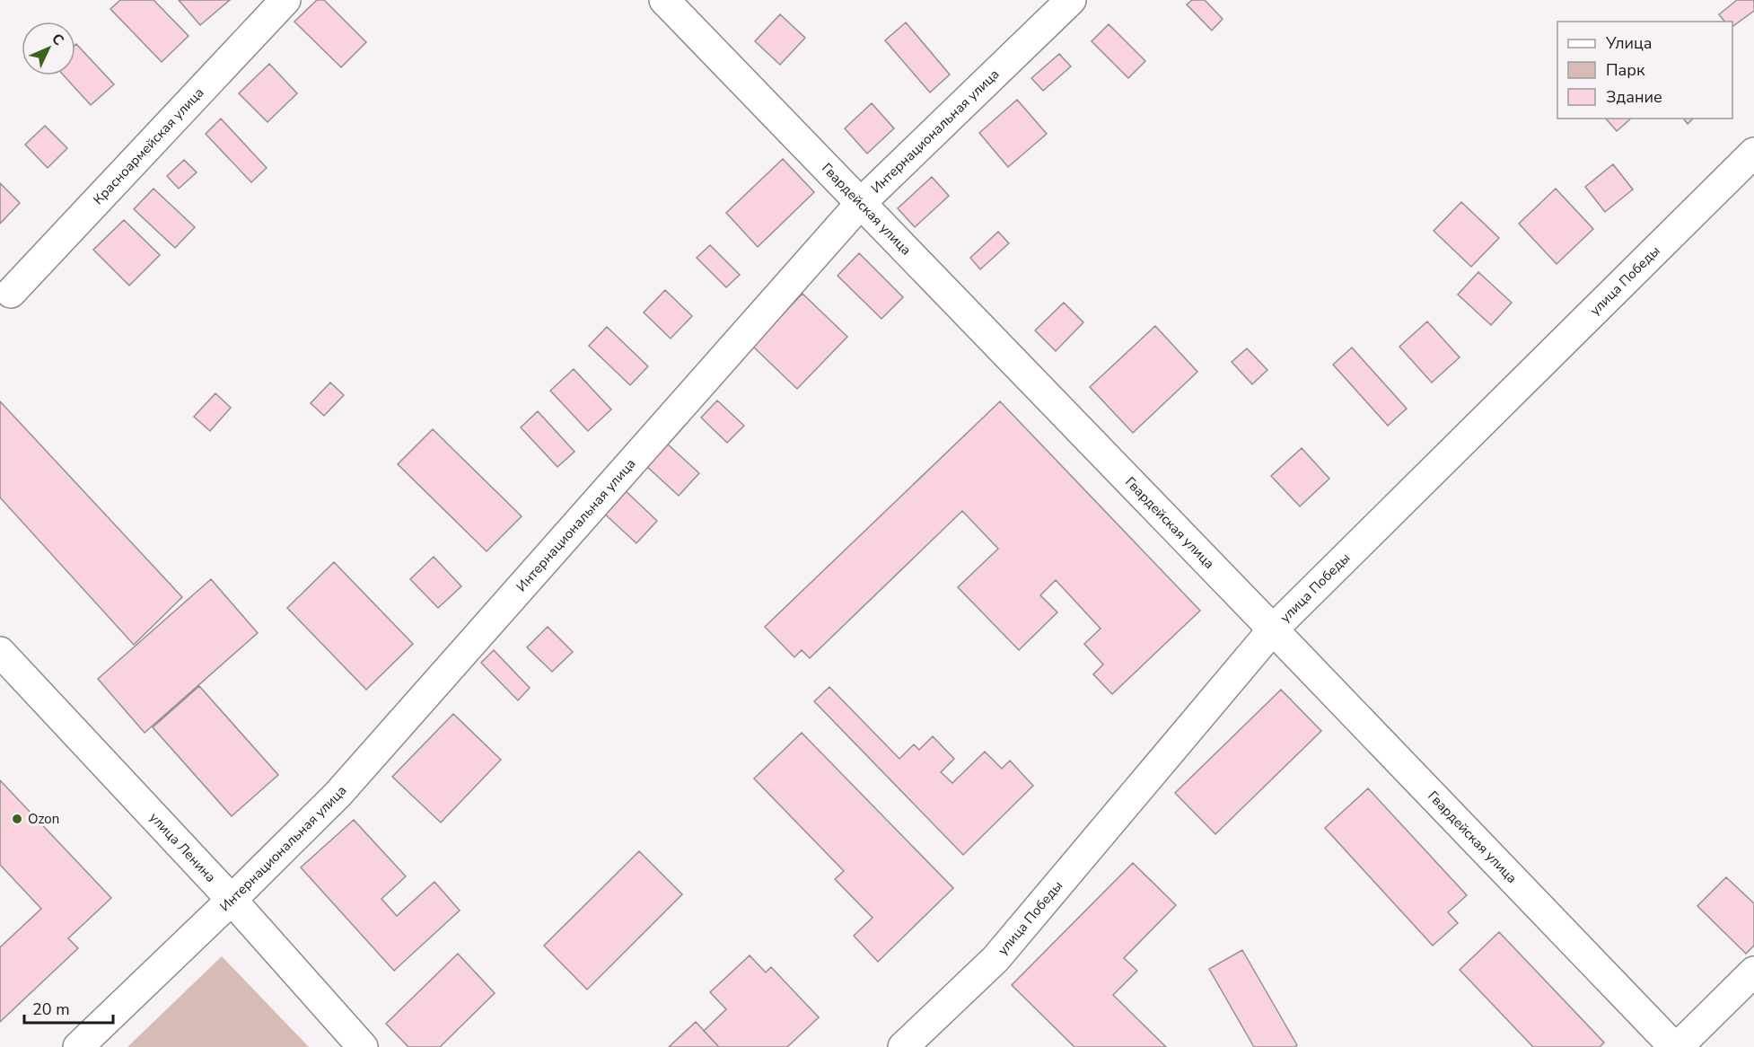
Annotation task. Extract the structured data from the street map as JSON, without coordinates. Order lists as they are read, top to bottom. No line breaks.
{"streets":{"street":["Интернациональная улица","Красноармейская улица","Гвардейская улица","улица Победы","улица Ленина"]},"crossings":[["Интернациональная улица","Гвардейская улица"],["Интернациональная улица","улица Ленина"],["Гвардейская улица","улица Победы"]],"places":["Ozon"],"legend":["Улица","Парк","Здание"],"scale_bar":"20 m","north":"top right"}
